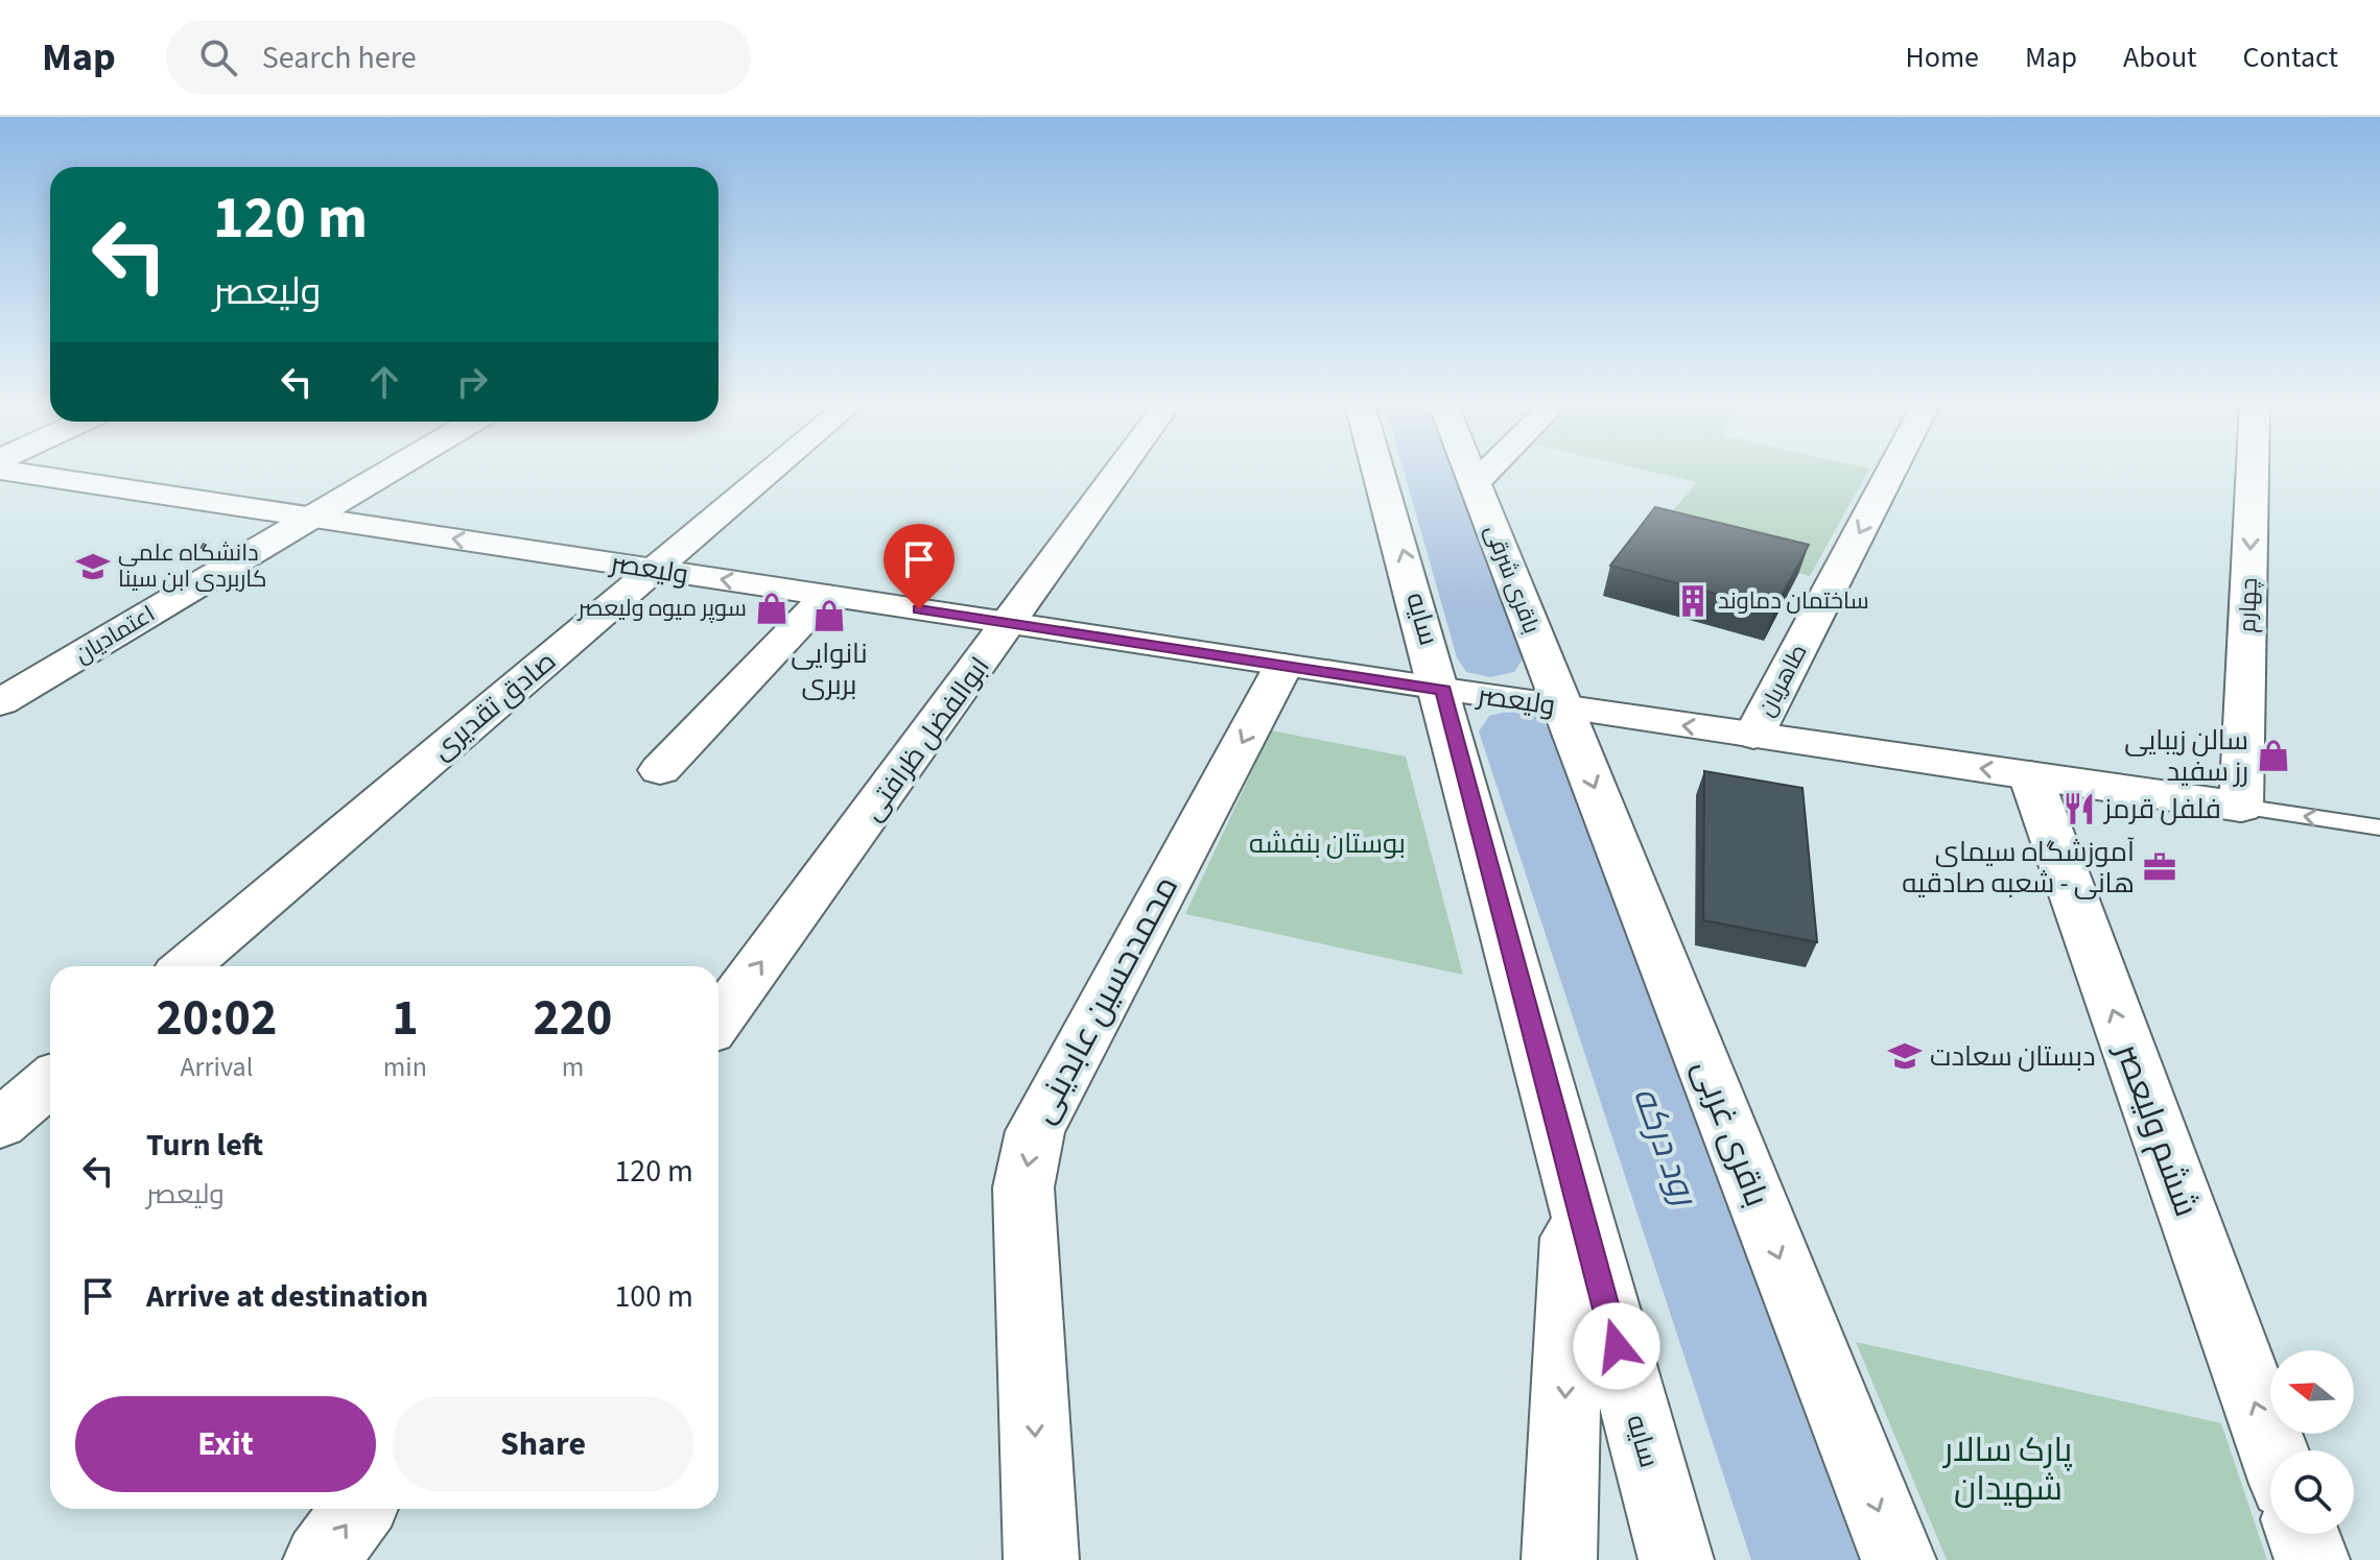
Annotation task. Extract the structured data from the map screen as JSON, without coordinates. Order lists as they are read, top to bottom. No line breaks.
{"streets":{"street":["ولیعصر","باقری شرقی","چهارم","سایه","اعتمادیان","طاهریان","صادق تقدیری","ابوالفضل ظرافتی","محمدحسین عابدینی","ششم ولیعصر","باقری غربی"]},"crossings":[["ولیعصر","باقری شرقی"],["ولیعصر","چهارم"],["ولیعصر","سایه"],["ولیعصر","اعتمادیان"],["ولیعصر","طاهریان"],["ولیعصر","صادق تقدیری"],["ولیعصر","ابوالفضل ظرافتی"],["ولیعصر","محمدحسین عابدینی"],["ولیعصر","ششم ولیعصر"],["ولیعصر","باقری غربی"],["باقری شرقی","باقری غربی"]],"one_way":["ولیعصر","چهارم","طاهریان","محمدحسین عابدینی","ششم ولیعصر"],"water":["رود درکه"],"parks":["بوستان بنفشه","پارک سالار شهیدان"],"places":{"school or university":["دانشگاه علمی کاربردی ابن سینا","دبستان سعادت"],"building":["ساختمان دماوند"],"shop":["سوپر میوه ولیعصر","نانوایی بربری","سالن زیبایی رز سفید"],"restaurant":["فلفل قرمز"],"office":["آموزشگاه سیمای هانی - شعبه صادقیه"]},"north":"left","page":{"header":"Map","search":"Search here","nav":["Home","Map","About","Contact"],"turn":["120 m","ولیعصر"],"eta":["20:02","Arrival","1","min","220","m"],"list":[{"name":"Turn left","note":"ولیعصر","value":"120 m"},{"name":"Arrive at destination","value":"100 m"}],"buttons":["Exit","Share"]}}
